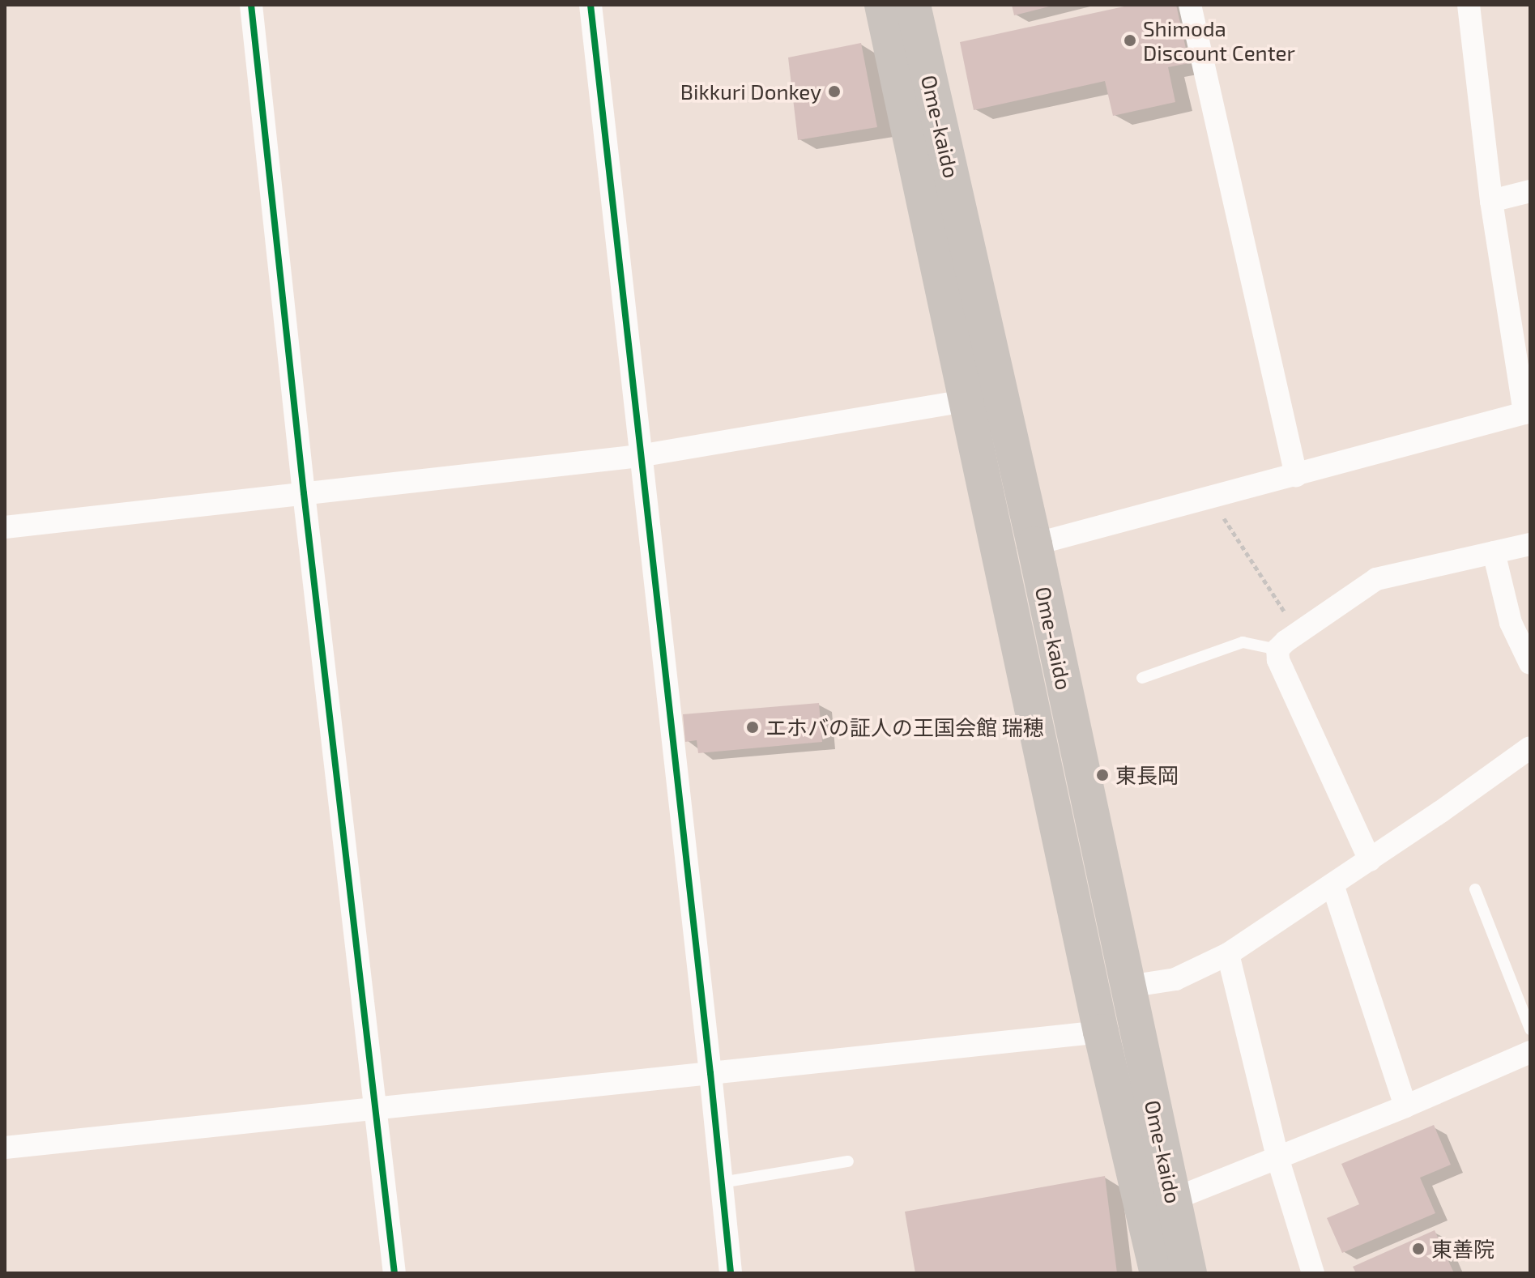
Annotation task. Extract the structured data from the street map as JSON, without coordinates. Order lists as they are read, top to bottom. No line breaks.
{"streets":{"main road":["Ome-kaido"]},"places":["Shimoda Discount Center","Bikkuri Donkey","エホバの証人の王国会館 瑞穂","東長岡","東善院"]}
